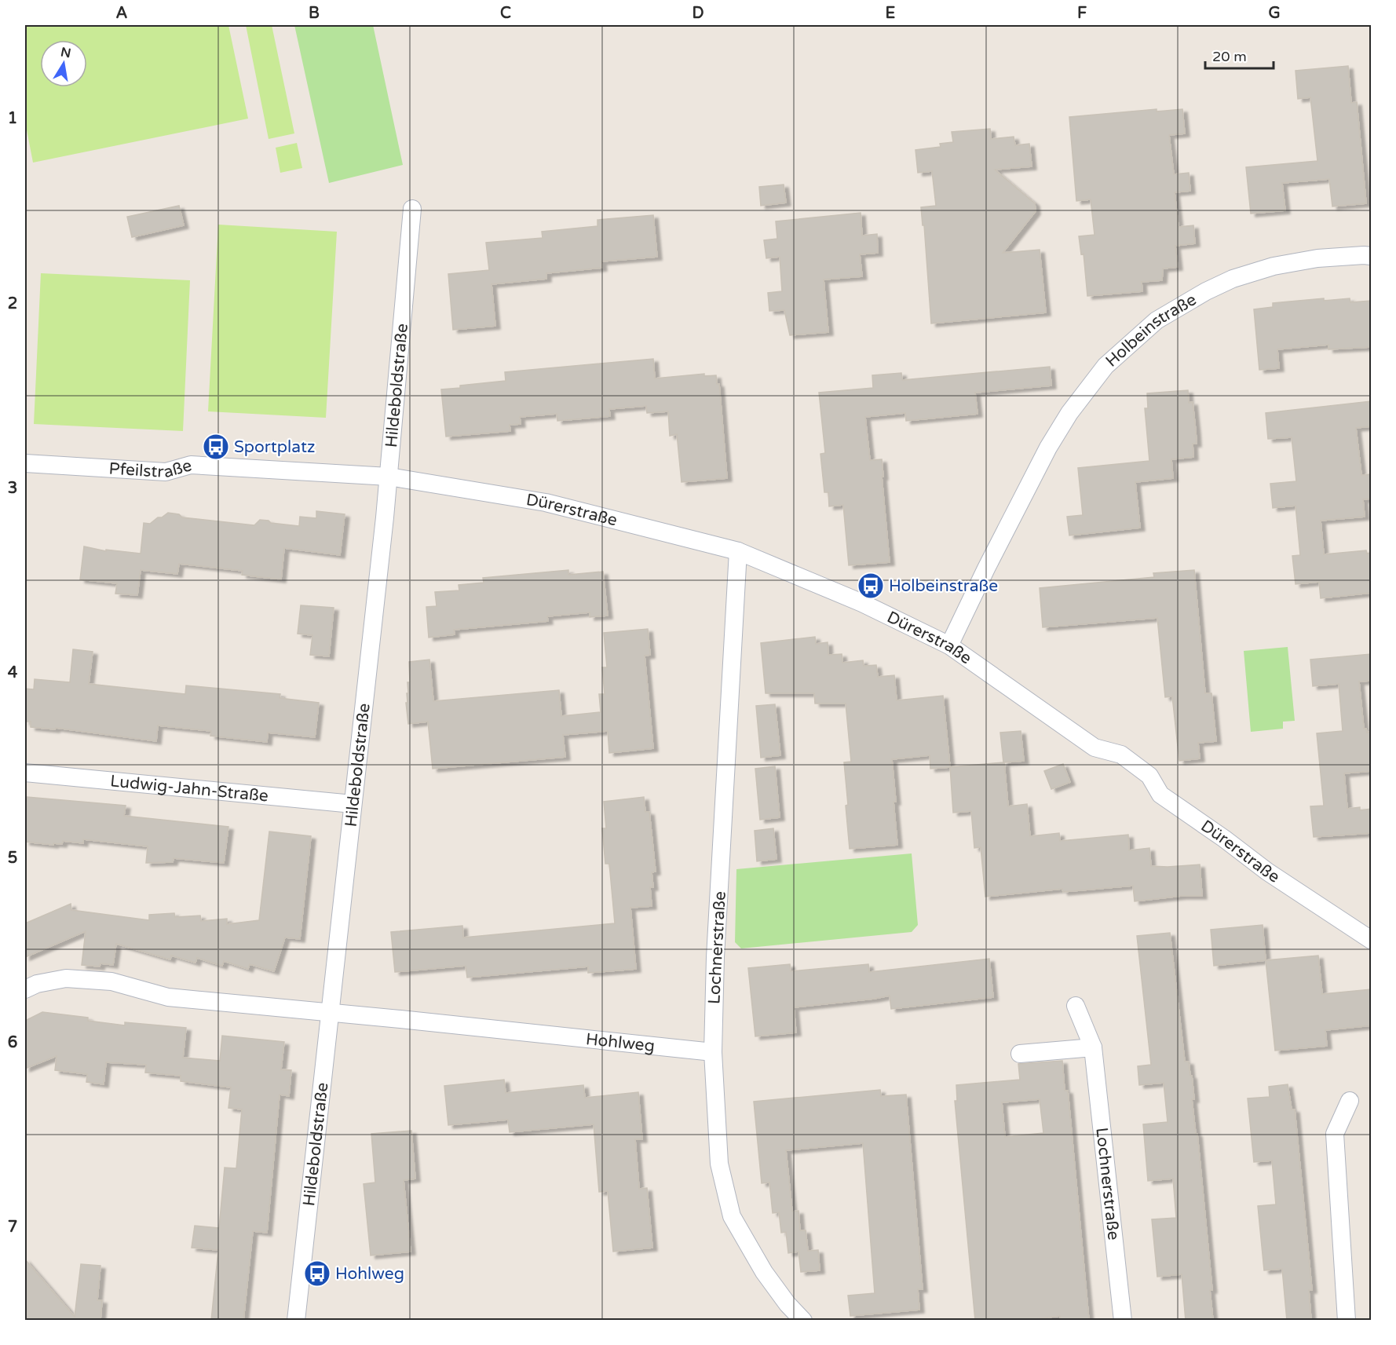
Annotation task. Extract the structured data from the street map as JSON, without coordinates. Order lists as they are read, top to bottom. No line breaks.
{"streets":{"street":["Holbeinstraße","Hildeboldstraße","Pfeilstraße","Dürerstraße","Ludwig-Jahn-Straße","Lochnerstraße","Hohlweg"]},"crossings":[["Holbeinstraße","Dürerstraße"],["Hildeboldstraße","Pfeilstraße"],["Hildeboldstraße","Dürerstraße"],["Hildeboldstraße","Ludwig-Jahn-Straße"],["Hildeboldstraße","Hohlweg"],["Pfeilstraße","Dürerstraße"],["Dürerstraße","Lochnerstraße"],["Lochnerstraße","Hohlweg"]],"places":{"bus stop":["Sportplatz","Holbeinstraße","Hohlweg"]},"scale_bar":"20 m","north":"top","grid":{"columns":["A","B","C","D","E","F","G"],"rows":["1","2","3","4","5","6","7"]}}
